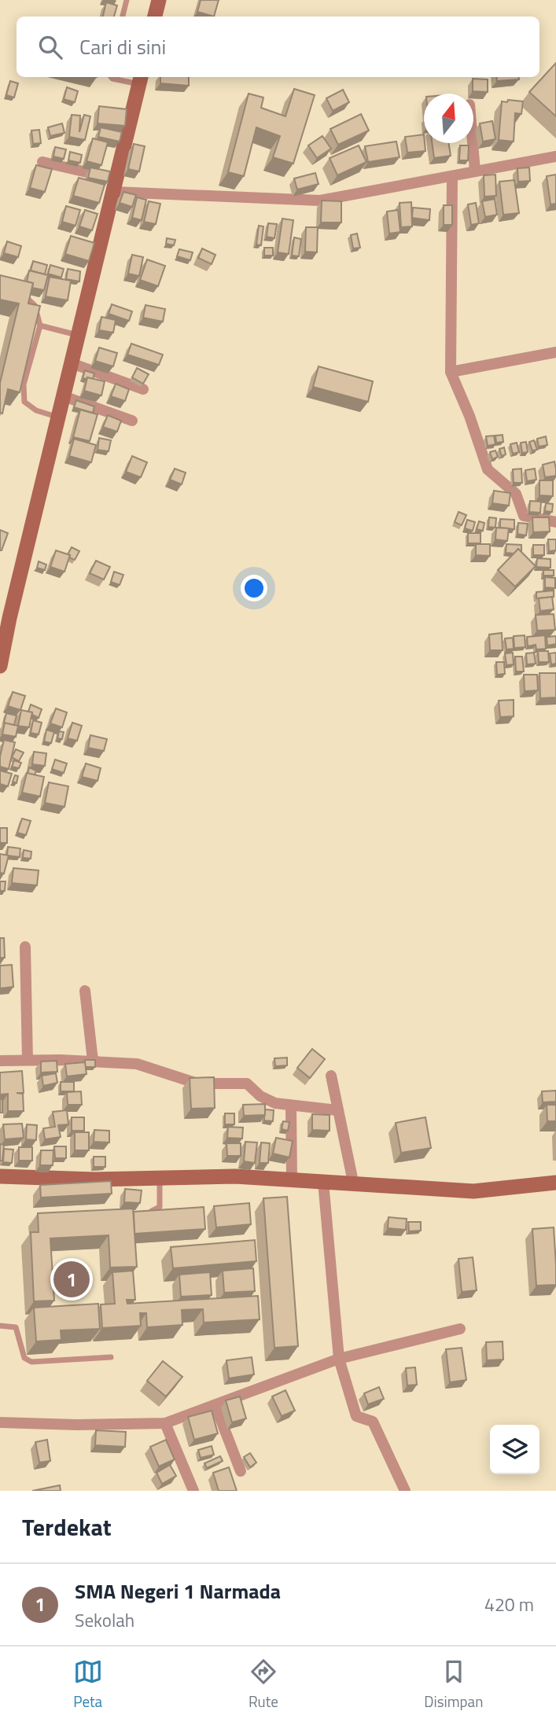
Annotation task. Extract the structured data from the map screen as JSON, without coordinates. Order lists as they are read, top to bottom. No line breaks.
{"north":"top","page":{"search":"Cari di sini","pins":"1","heading":"Terdekat","list":[{"mark":"1","name":"SMA Negeri 1 Narmada","note":"Sekolah","value":"420 m"}],"nav":["Peta","Rute","Disimpan"]}}
